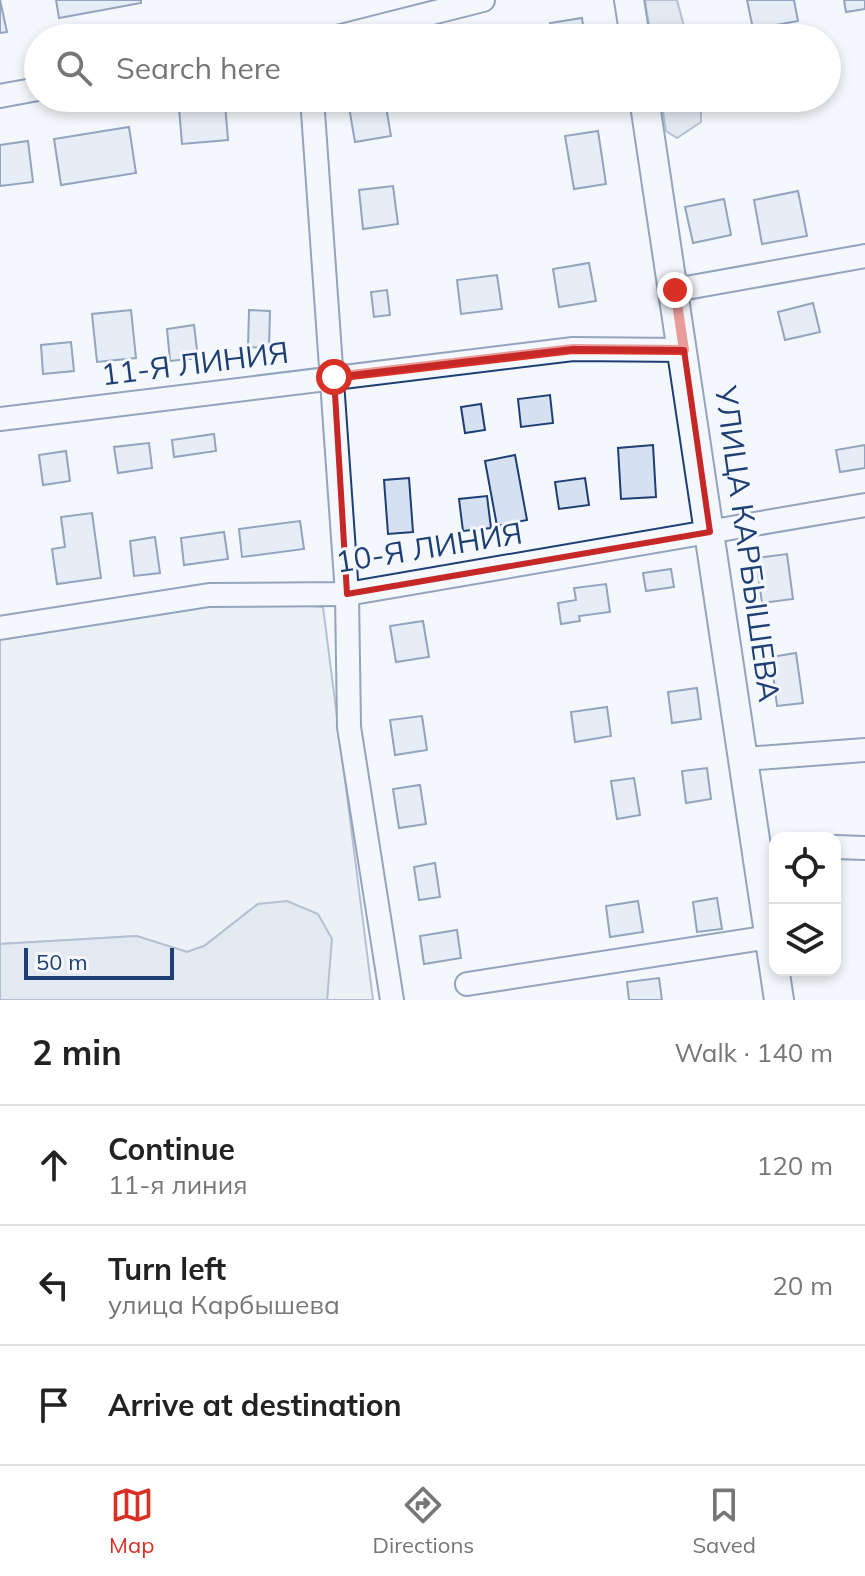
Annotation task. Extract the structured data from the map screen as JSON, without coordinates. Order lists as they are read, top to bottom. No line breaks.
{"streets":{"main road":["УЛИЦА КАРБЫШЕВА"],"street":["11-Я ЛИНИЯ","10-Я ЛИНИЯ"]},"crossings":[["11-Я ЛИНИЯ","УЛИЦА КАРБЫШЕВА"],["УЛИЦА КАРБЫШЕВА","10-Я ЛИНИЯ"]],"scale_bar":"50 m","page":{"search":"Search here","scale":"50 m","heading":["2 min","Walk · 140 m"],"list":[["Continue","11-я линия","120 m"],["Turn left","улица Карбышева","20 m"],"Arrive at destination"],"nav":["Map","Directions","Saved"]}}
